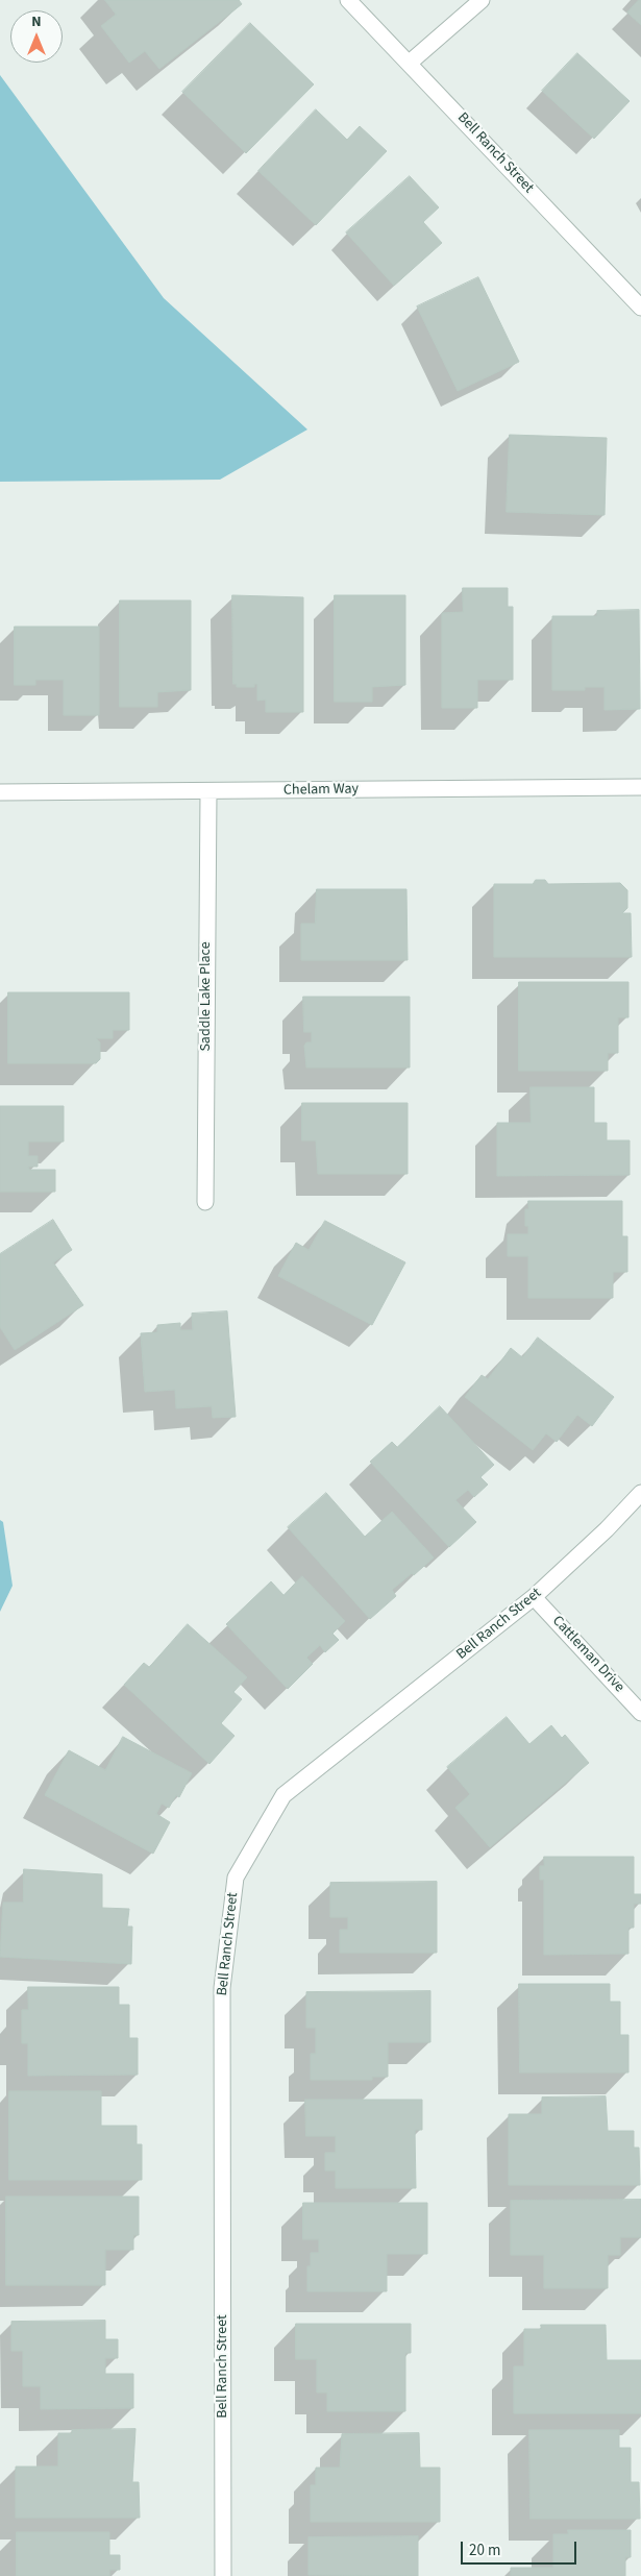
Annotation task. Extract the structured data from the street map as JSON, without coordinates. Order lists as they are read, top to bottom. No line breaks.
{"streets":{"street":["Bell Ranch Street","Chelam Way","Saddle Lake Place","Cattleman Drive"]},"crossings":[["Bell Ranch Street","Cattleman Drive"],["Chelam Way","Saddle Lake Place"]],"scale_bar":"20 m","north":"top"}
